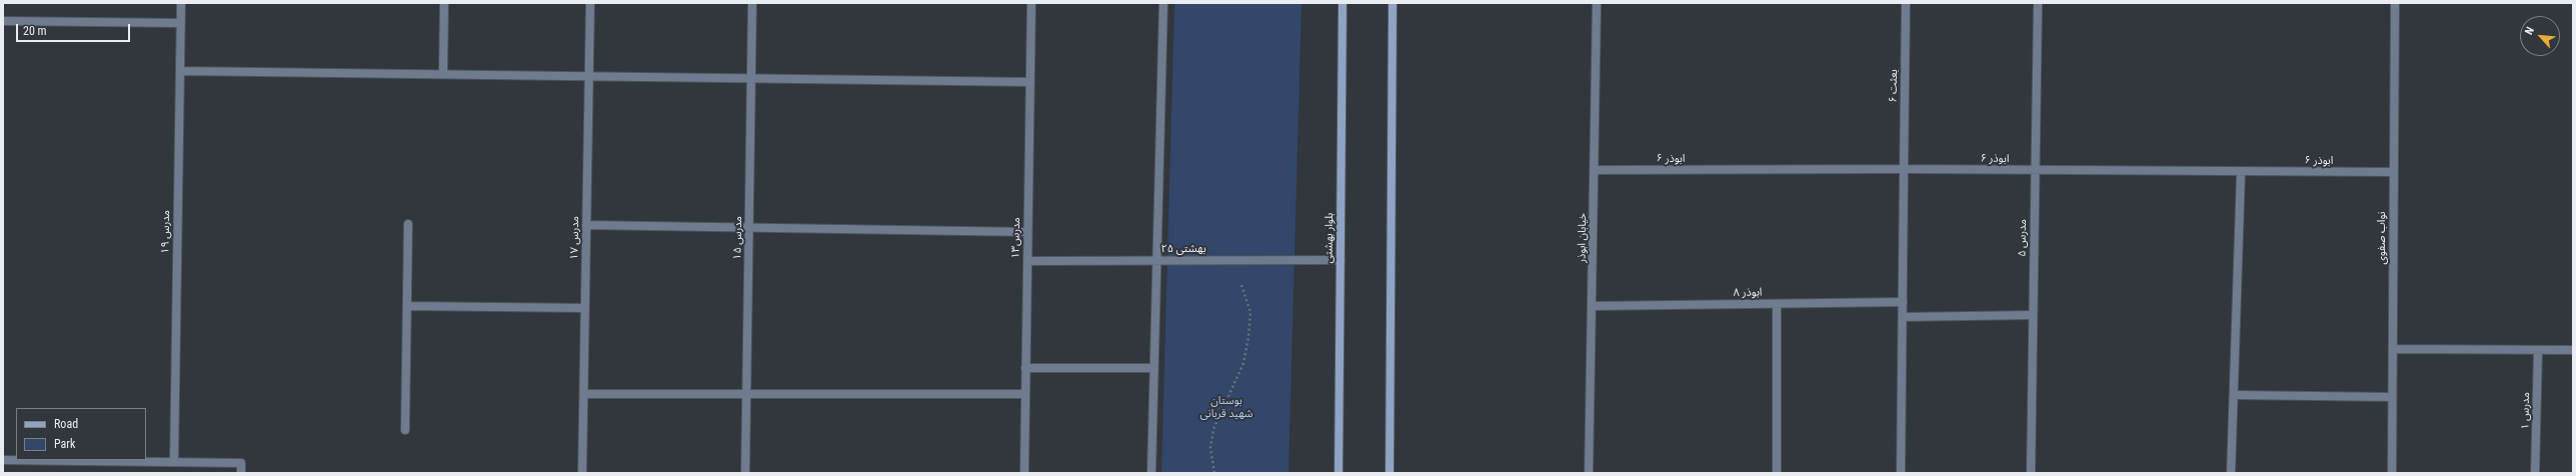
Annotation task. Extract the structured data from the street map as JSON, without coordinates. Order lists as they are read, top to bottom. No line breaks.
{"streets":{"main road":["بلوار بهشتی"],"street":["بعثت ۶","ابوذر ۶","مدرس ۱۹","مدرس ۱۷","مدرس ۱۵","مدرس۱۳","خیابان ابوذر","مدرس ۵","نواب صفوی","بهشتی ۲۵","ابوذر ۸","مدرس ۱"]},"crossings":[["بعثت ۶","ابوذر ۶"],["بعثت ۶","ابوذر ۸"],["ابوذر ۶","خیابان ابوذر"],["ابوذر ۶","مدرس ۵"],["ابوذر ۶","نواب صفوی"],["مدرس۱۳","بهشتی ۲۵"],["بلوار بهشتی","بهشتی ۲۵"],["خیابان ابوذر","ابوذر ۸"]],"parks":["بوستان شهید قربانی"],"legend":["Road","Park"],"scale_bar":"20 m","north":"top left"}
